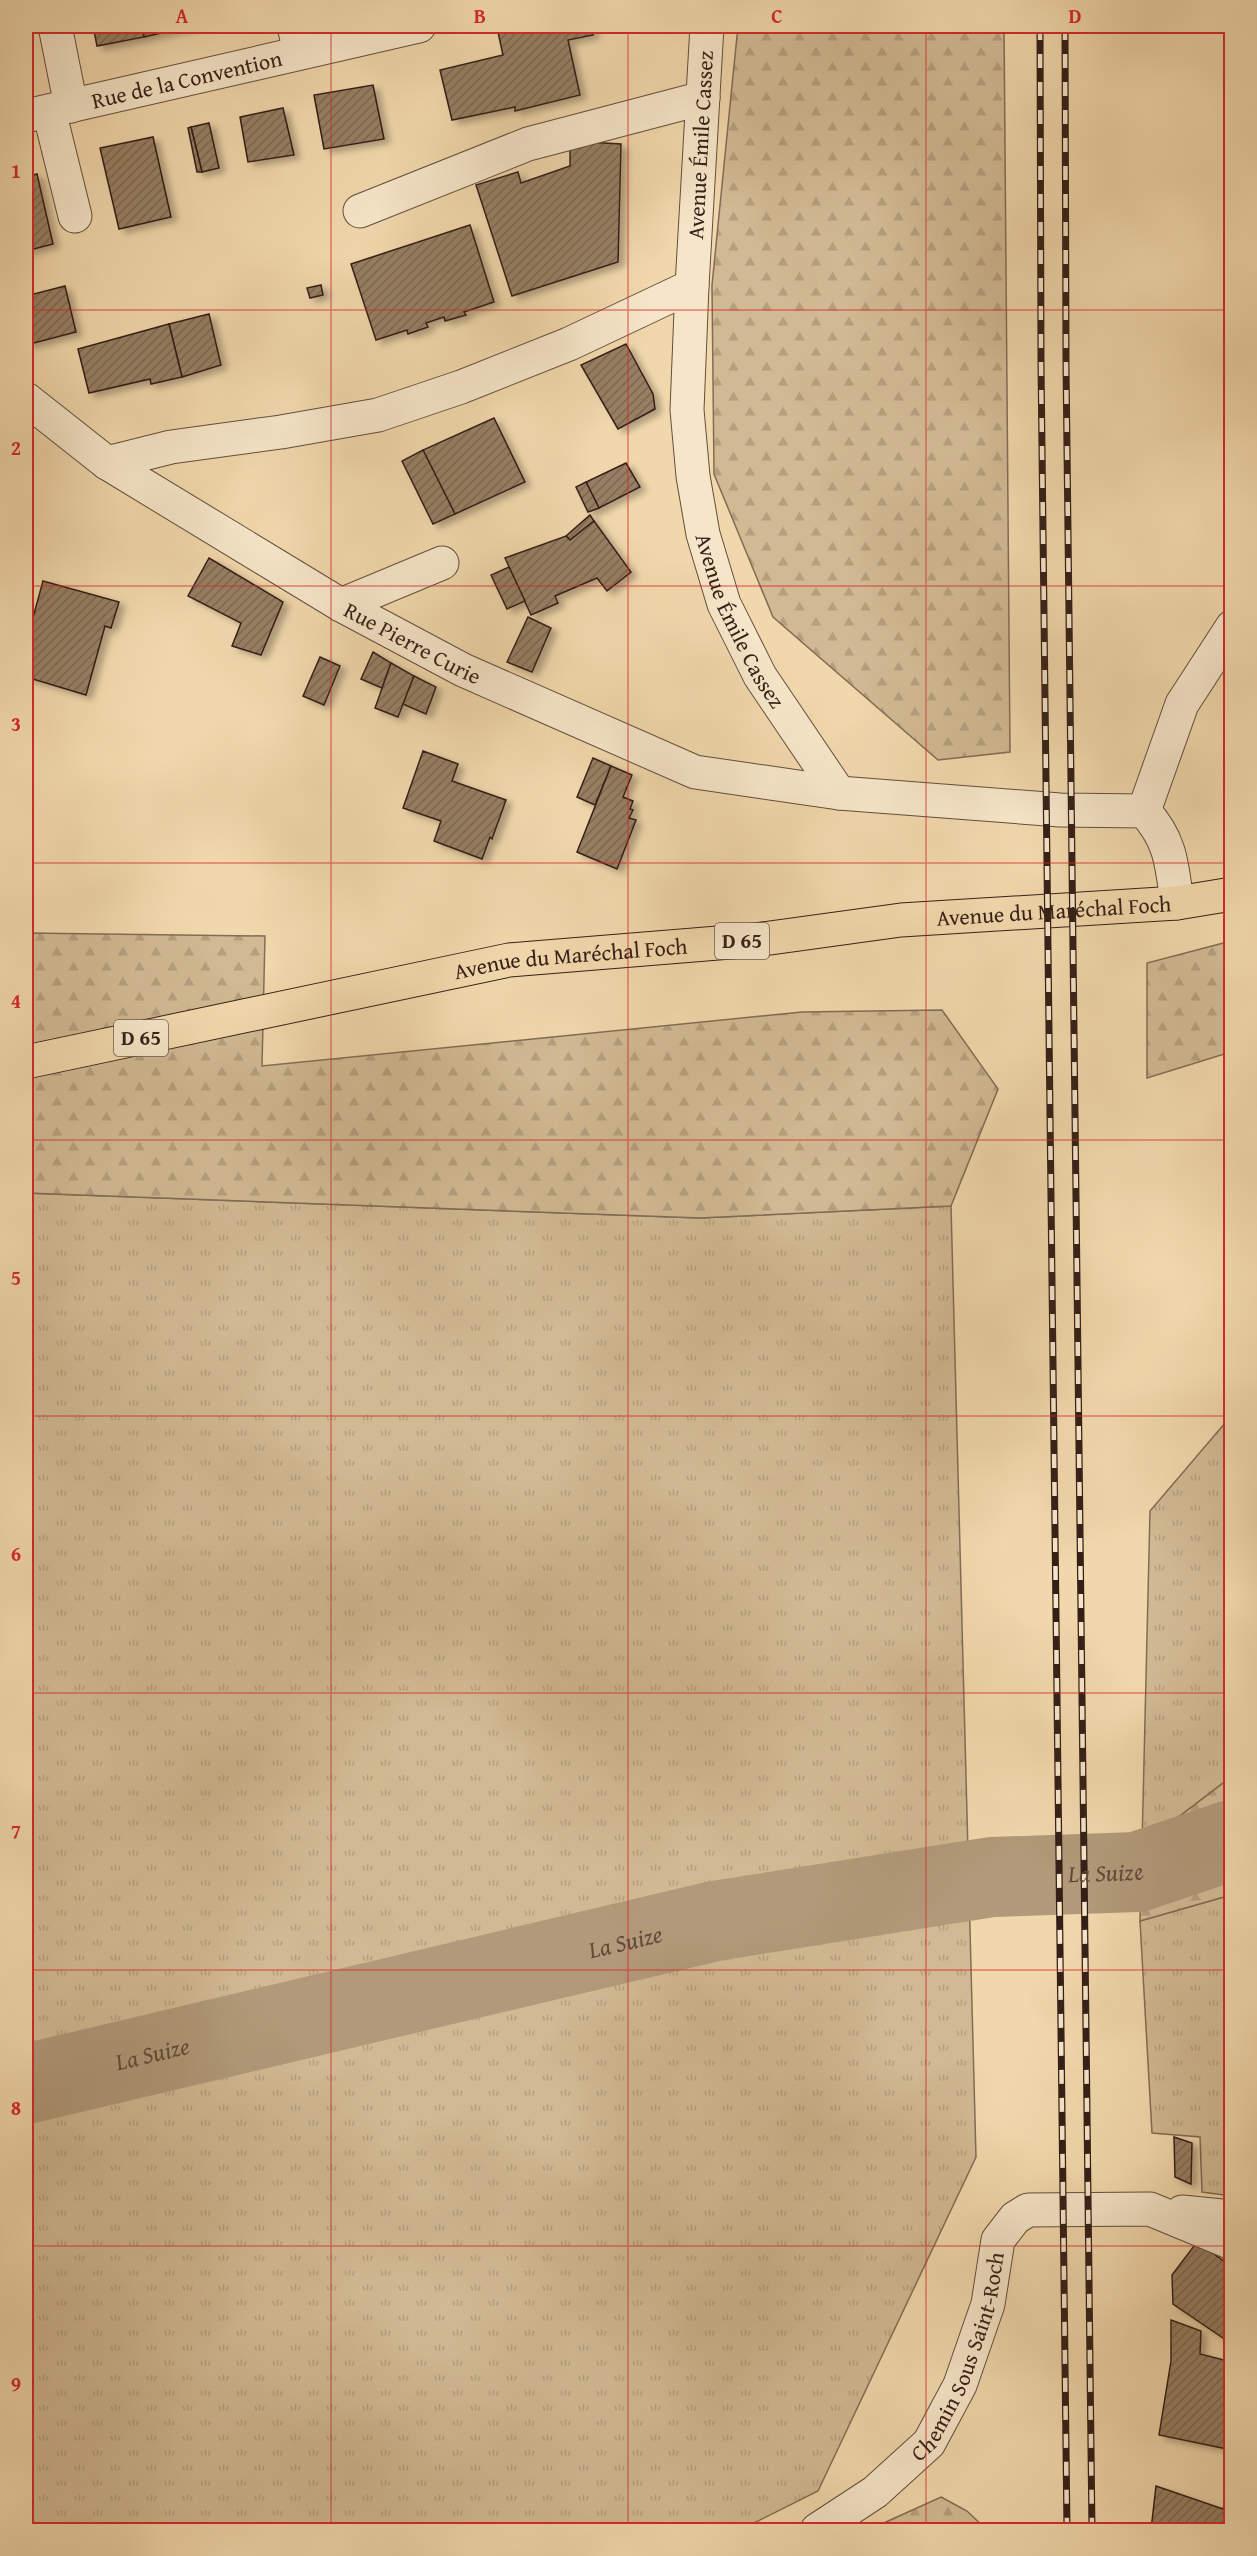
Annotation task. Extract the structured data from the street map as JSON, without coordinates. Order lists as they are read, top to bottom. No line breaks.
{"streets":{"main road":["Avenue du Maréchal Foch","D 65"],"street":["Rue de la Convention","Avenue Émile Cassez","Rue Pierre Curie","Chemin Sous Saint-Roch"]},"crossings":[["Avenue Émile Cassez","Rue Pierre Curie"]],"water":["La Suize"],"grid":{"columns":["A","B","C","D"],"rows":["1","2","3","4","5","6","7","8","9"]}}
